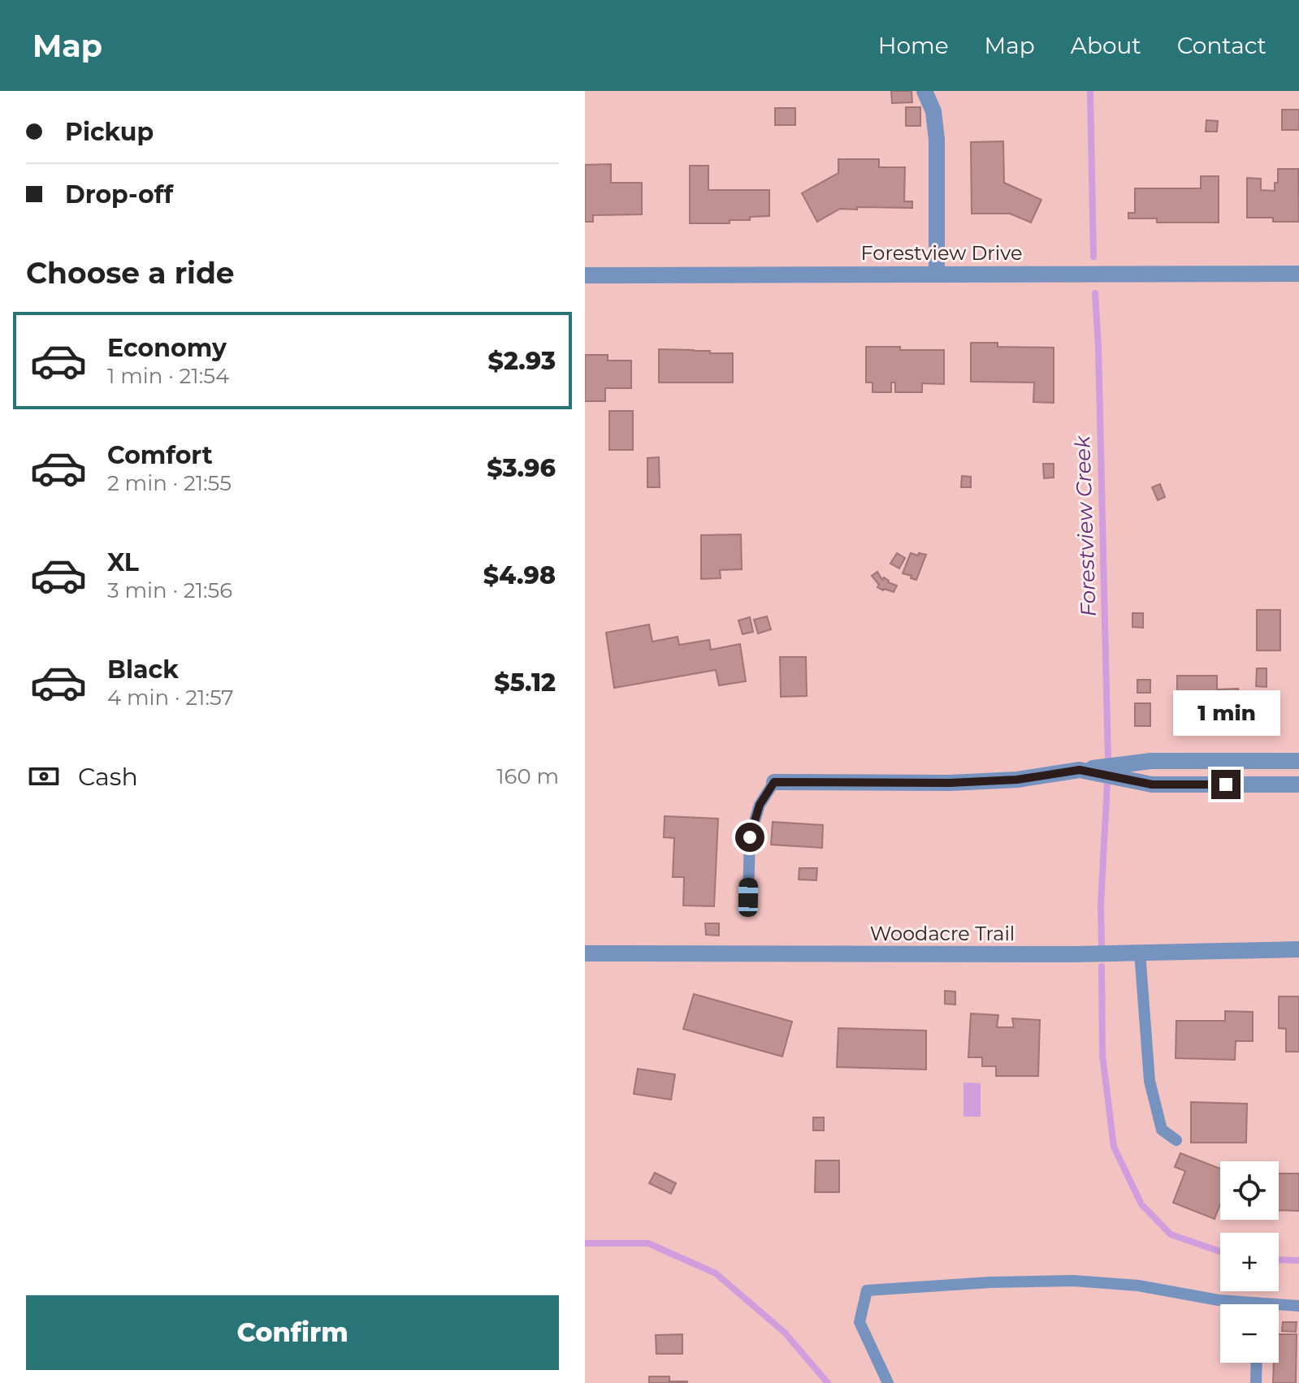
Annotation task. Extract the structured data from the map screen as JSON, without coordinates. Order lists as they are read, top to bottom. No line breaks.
{"streets":{"street":["Forestview Drive","Woodacre Trail"]},"water":["Forestview Creek"],"page":{"header":"Map","nav":["Home","Map","About","Contact"],"banner":["Pickup","Drop-off"],"heading":"Choose a ride","list":[{"name":"Economy","note":"1 min · 21:54","value":"$2.93"},{"name":"Comfort","note":"2 min · 21:55","value":"$3.96"},{"name":"XL","note":"3 min · 21:56","value":"$4.98"},{"name":"Black","note":"4 min · 21:57","value":"$5.12"}],"bubble":"1 min","pay":["Cash","160 m"],"map_buttons":["+","−"],"buttons":"Confirm"}}
